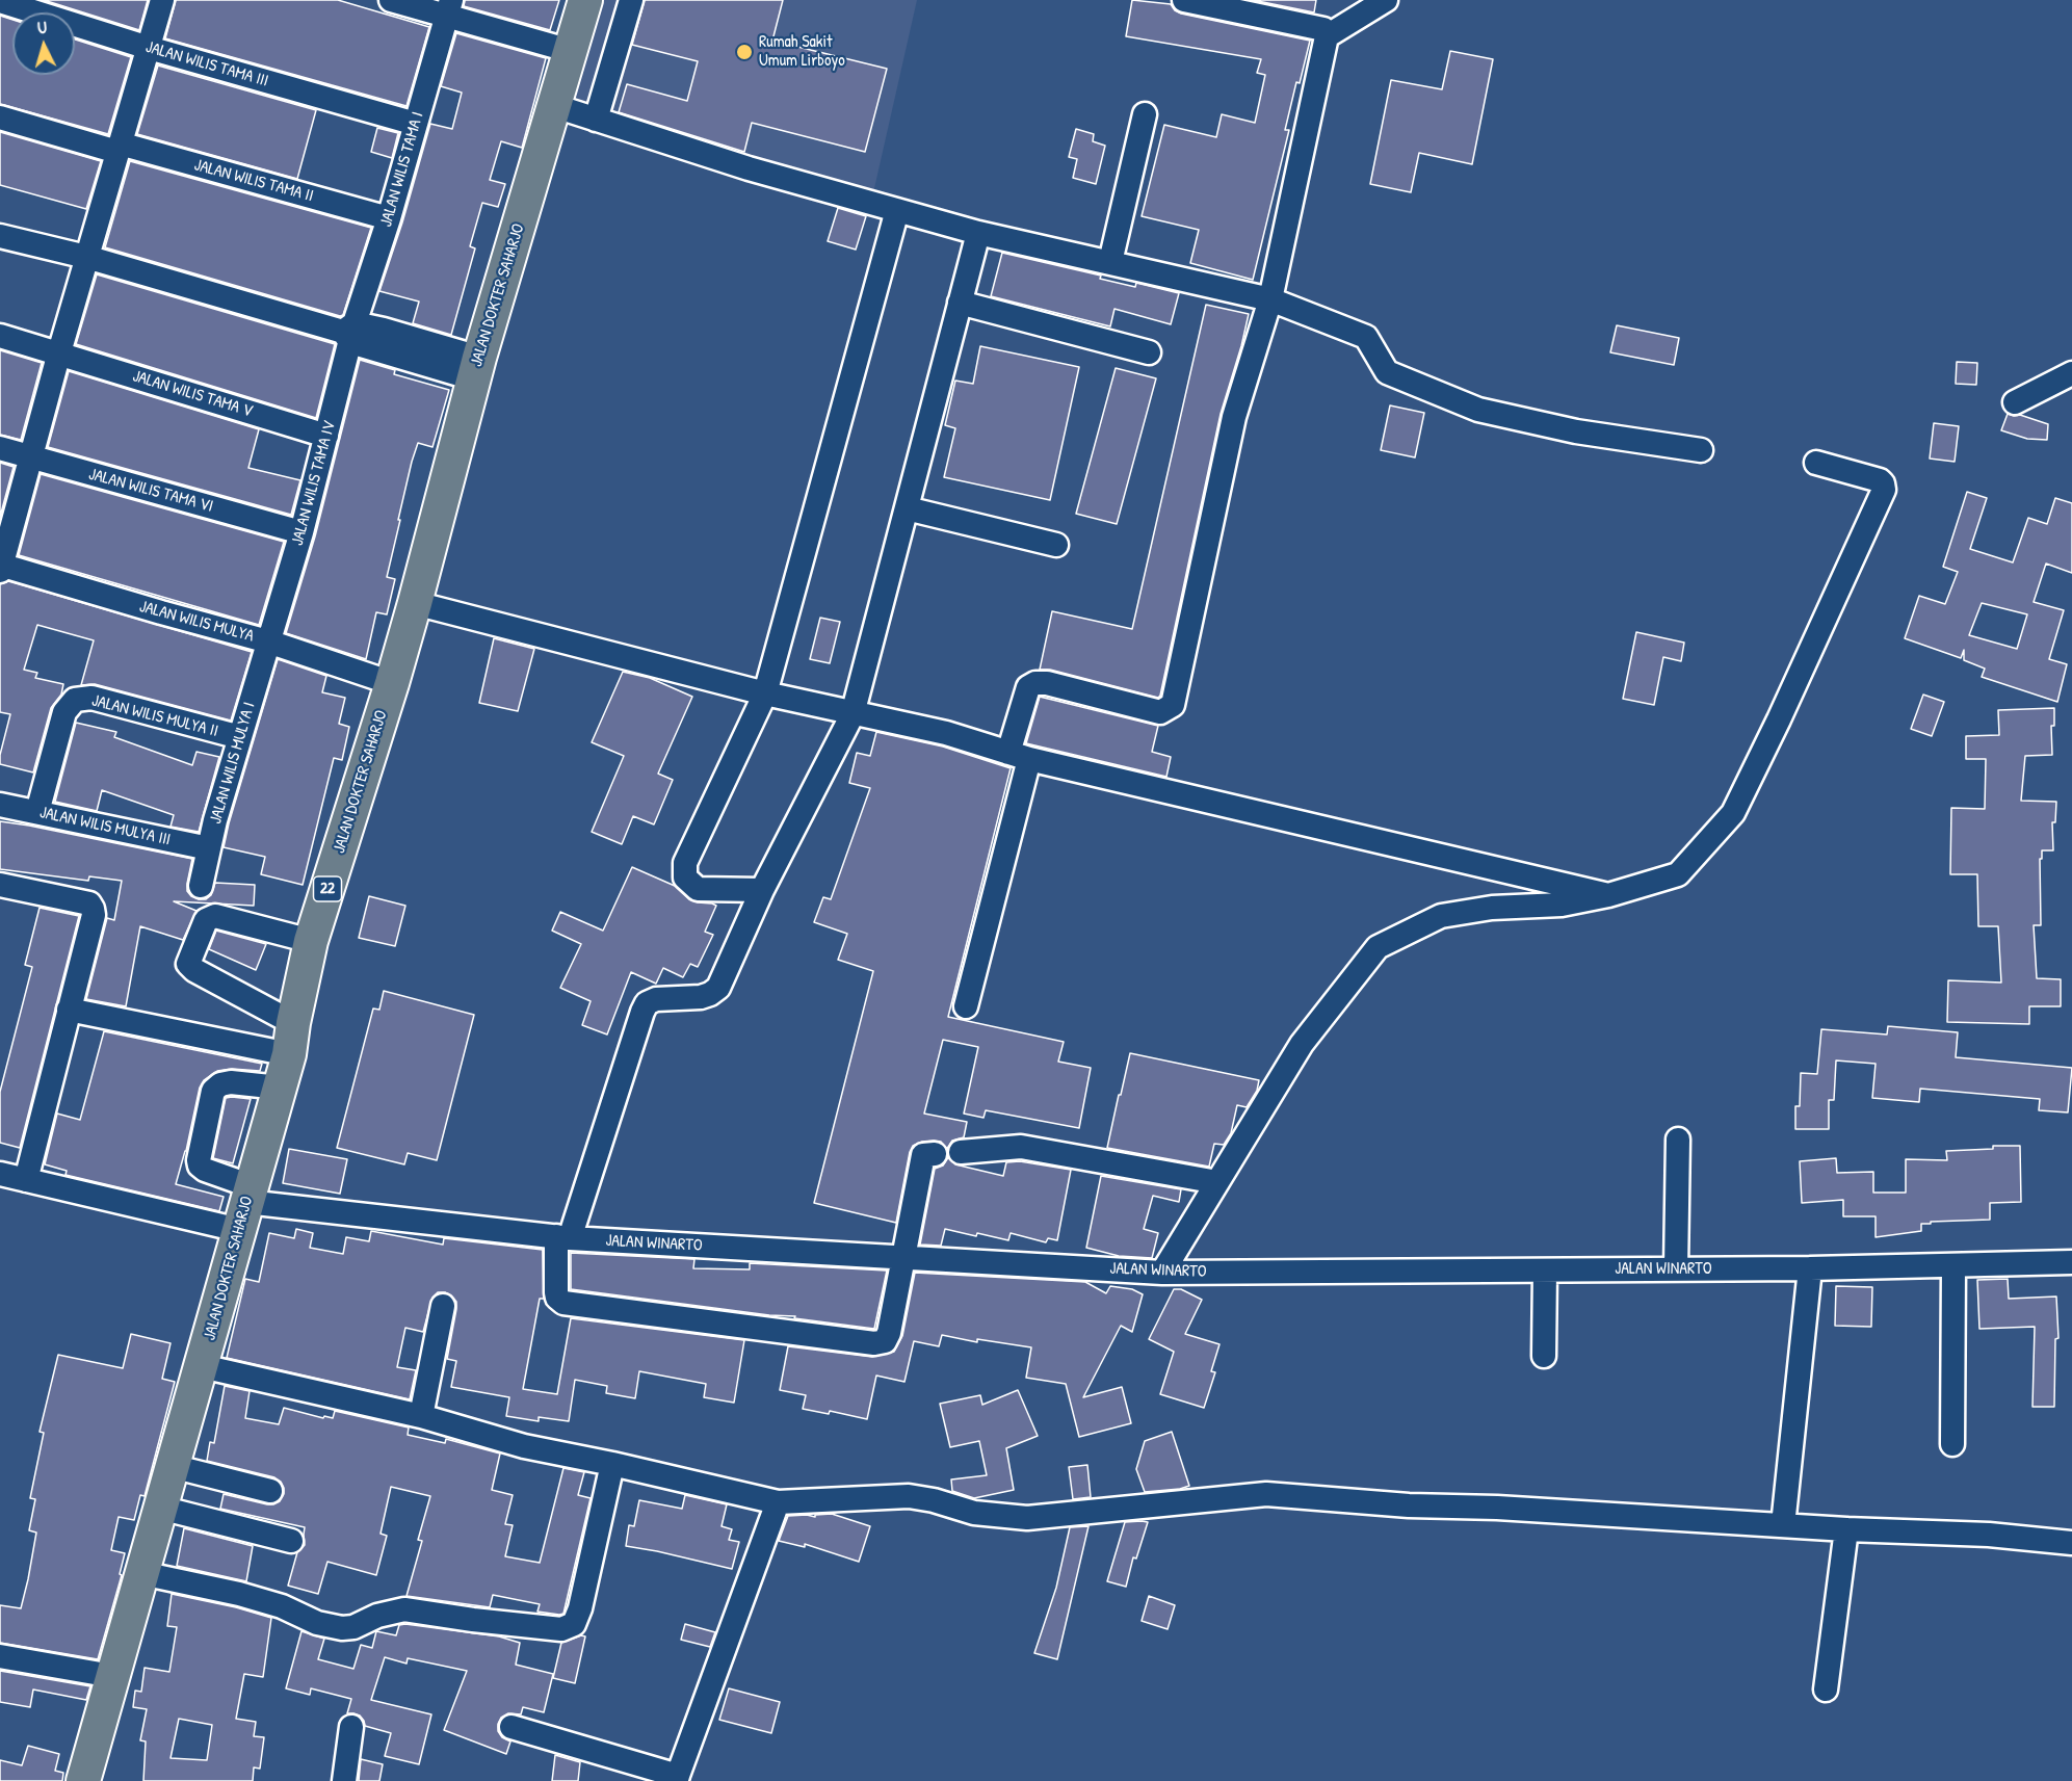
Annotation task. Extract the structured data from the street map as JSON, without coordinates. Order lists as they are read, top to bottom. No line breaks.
{"streets":{"highway":["JALAN DOKTER SAHARJO","22"],"street":["JALAN WILIS TAMA III","JALAN WILIS TAMA I","JALAN WILIS TAMA II","JALAN WILIS TAMA V","JALAN WILIS TAMA IV","JALAN WILIS TAMA VI","JALAN WILIS MULYA","JALAN WILIS MULYA II","JALAN WILIS MULYA I","JALAN WILIS MULYA III","JALAN WINARTO"]},"crossings":[["JALAN WILIS TAMA III","JALAN WILIS TAMA I"],["JALAN WILIS TAMA I","JALAN WILIS TAMA II"],["JALAN WILIS TAMA I","JALAN WILIS TAMA IV"],["JALAN DOKTER SAHARJO","JALAN WILIS MULYA"],["JALAN DOKTER SAHARJO","JALAN WINARTO"],["JALAN WILIS TAMA V","JALAN WILIS TAMA IV"],["JALAN WILIS TAMA IV","JALAN WILIS TAMA VI"],["JALAN WILIS TAMA IV","JALAN WILIS MULYA"],["JALAN WILIS TAMA IV","JALAN WILIS MULYA I"],["JALAN WILIS MULYA","JALAN WILIS MULYA I"],["JALAN WILIS MULYA II","JALAN WILIS MULYA I"],["JALAN WILIS MULYA II","JALAN WILIS MULYA III"],["JALAN WILIS MULYA I","JALAN WILIS MULYA III"]],"places":["Rumah Sakit Umum Lirboyo"],"north":"top"}
